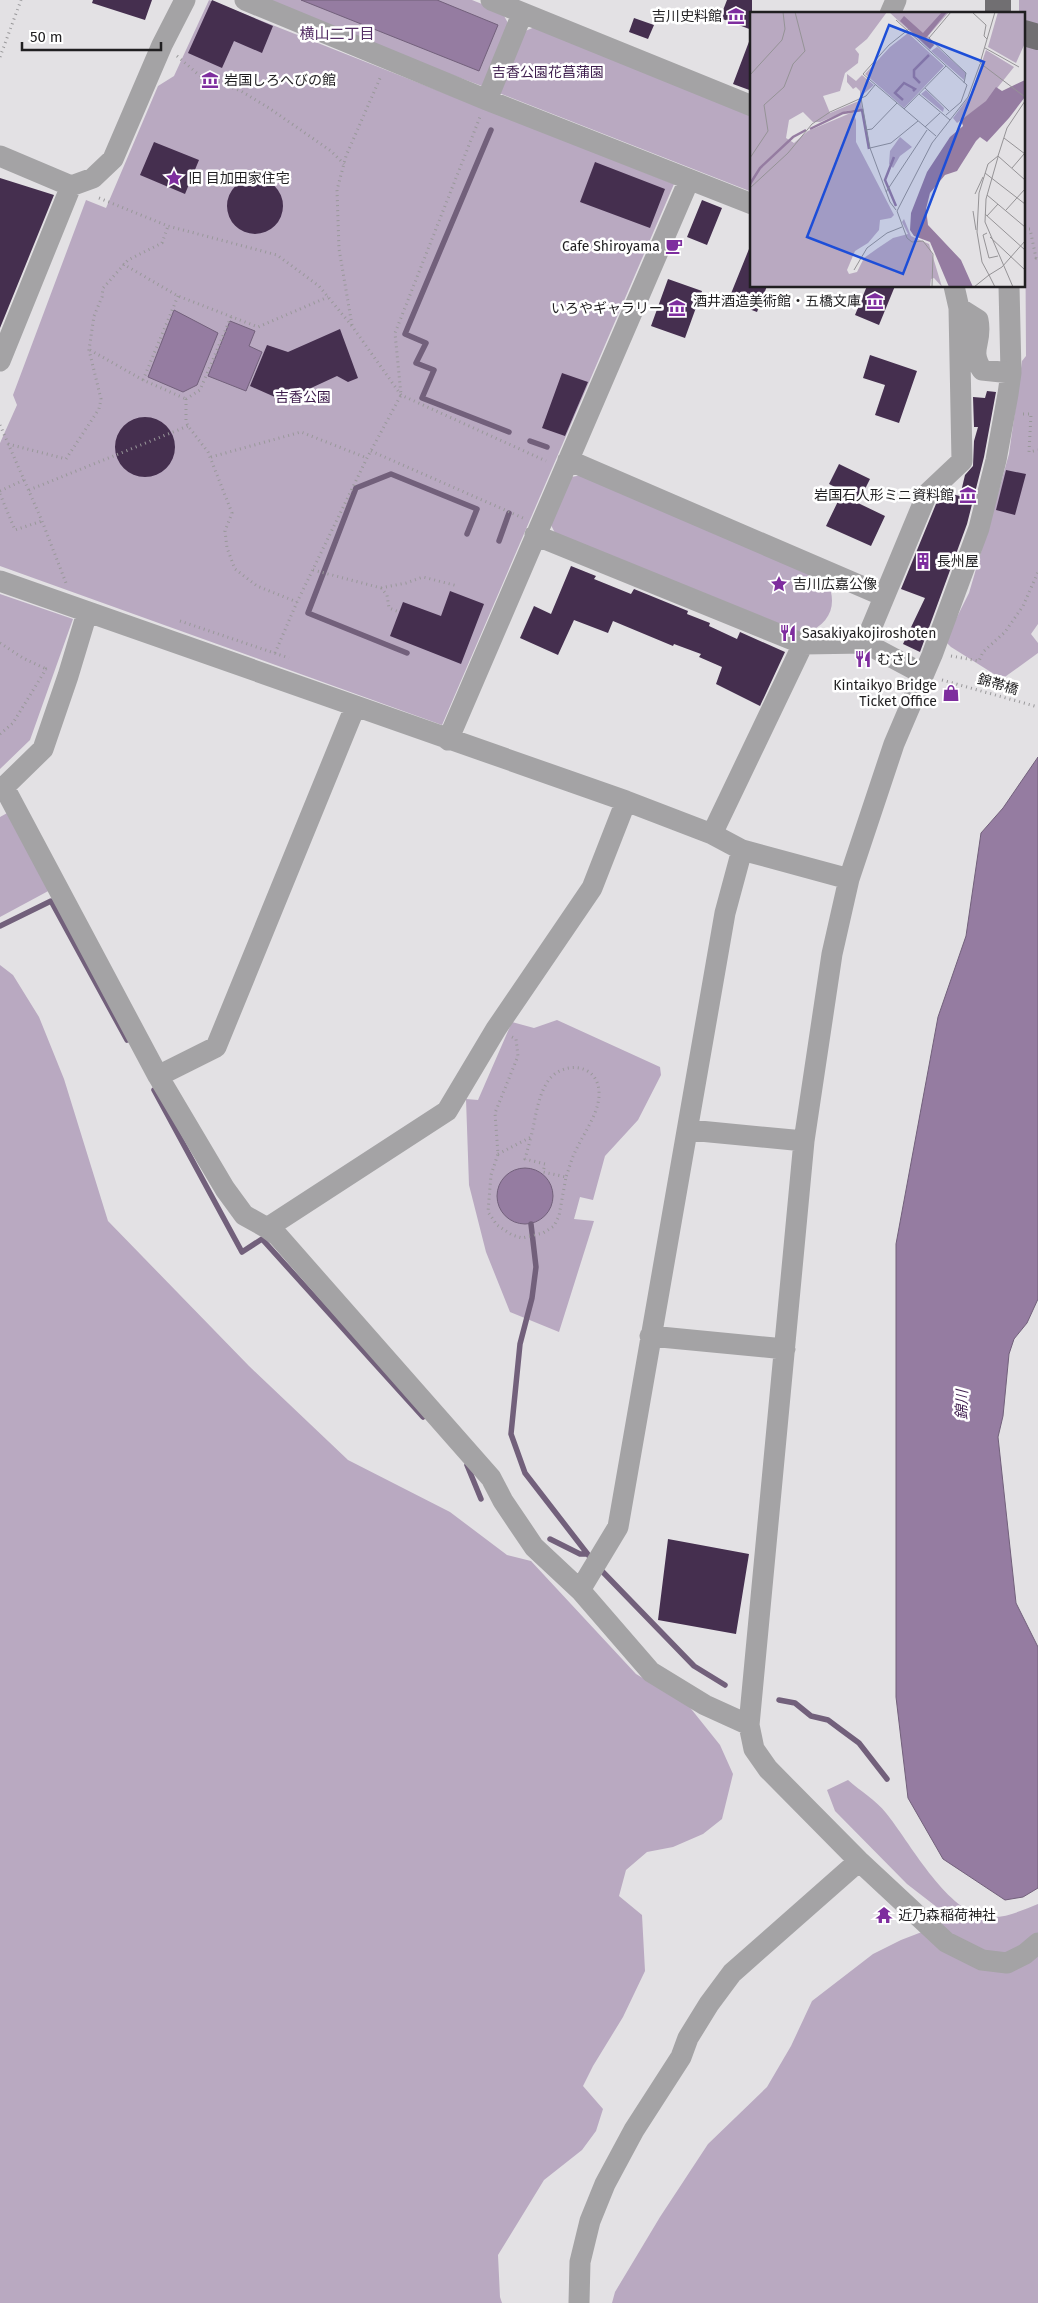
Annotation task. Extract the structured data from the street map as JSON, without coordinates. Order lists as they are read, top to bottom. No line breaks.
{"streets":{"path":["錦帯橋"]},"districts":["横山二丁目"],"water":["錦川"],"parks":["吉香公園花菖蒲園","吉香公園"],"places":{"museum":["吉川史料館","岩国しろへびの館","酒井酒造美術館・五橋文庫","いろやギャラリー","岩国石人形ミニ資料館"],"place":["旧 目加田家住宅","吉川広嘉公像"],"cafe":["Cafe Shiroyama"],"building":["長州屋"],"restaurant":["Sasakiyakojiroshoten","むさし"],"shop":["Kintaikyo Bridge Ticket Office"],"temple":["近乃森稲荷神社"]},"scale_bar":"50 m"}
